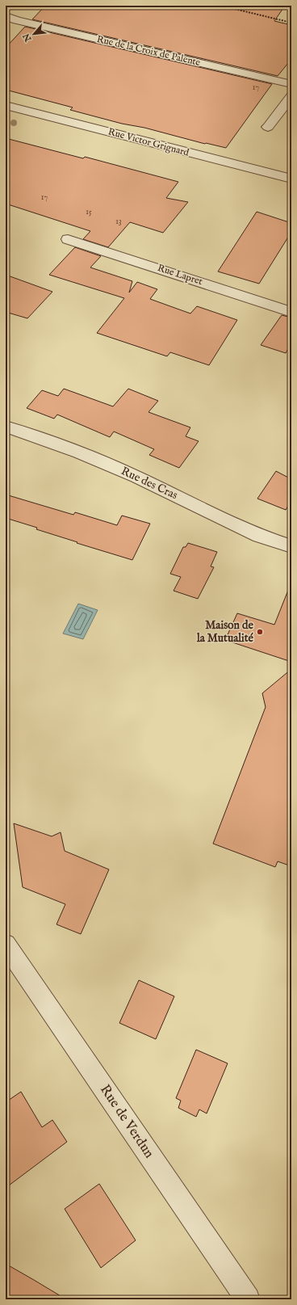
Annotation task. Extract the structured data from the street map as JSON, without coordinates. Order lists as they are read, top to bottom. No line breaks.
{"streets":{"street":["Rue de la Croix de Palente","Rue Victor Grignard","Rue Lapret","Rue des Cras","Rue de Verdun"]},"places":["Maison de la Mutualité"],"house_numbers":["17","17","15","13"],"north":"bottom left"}
